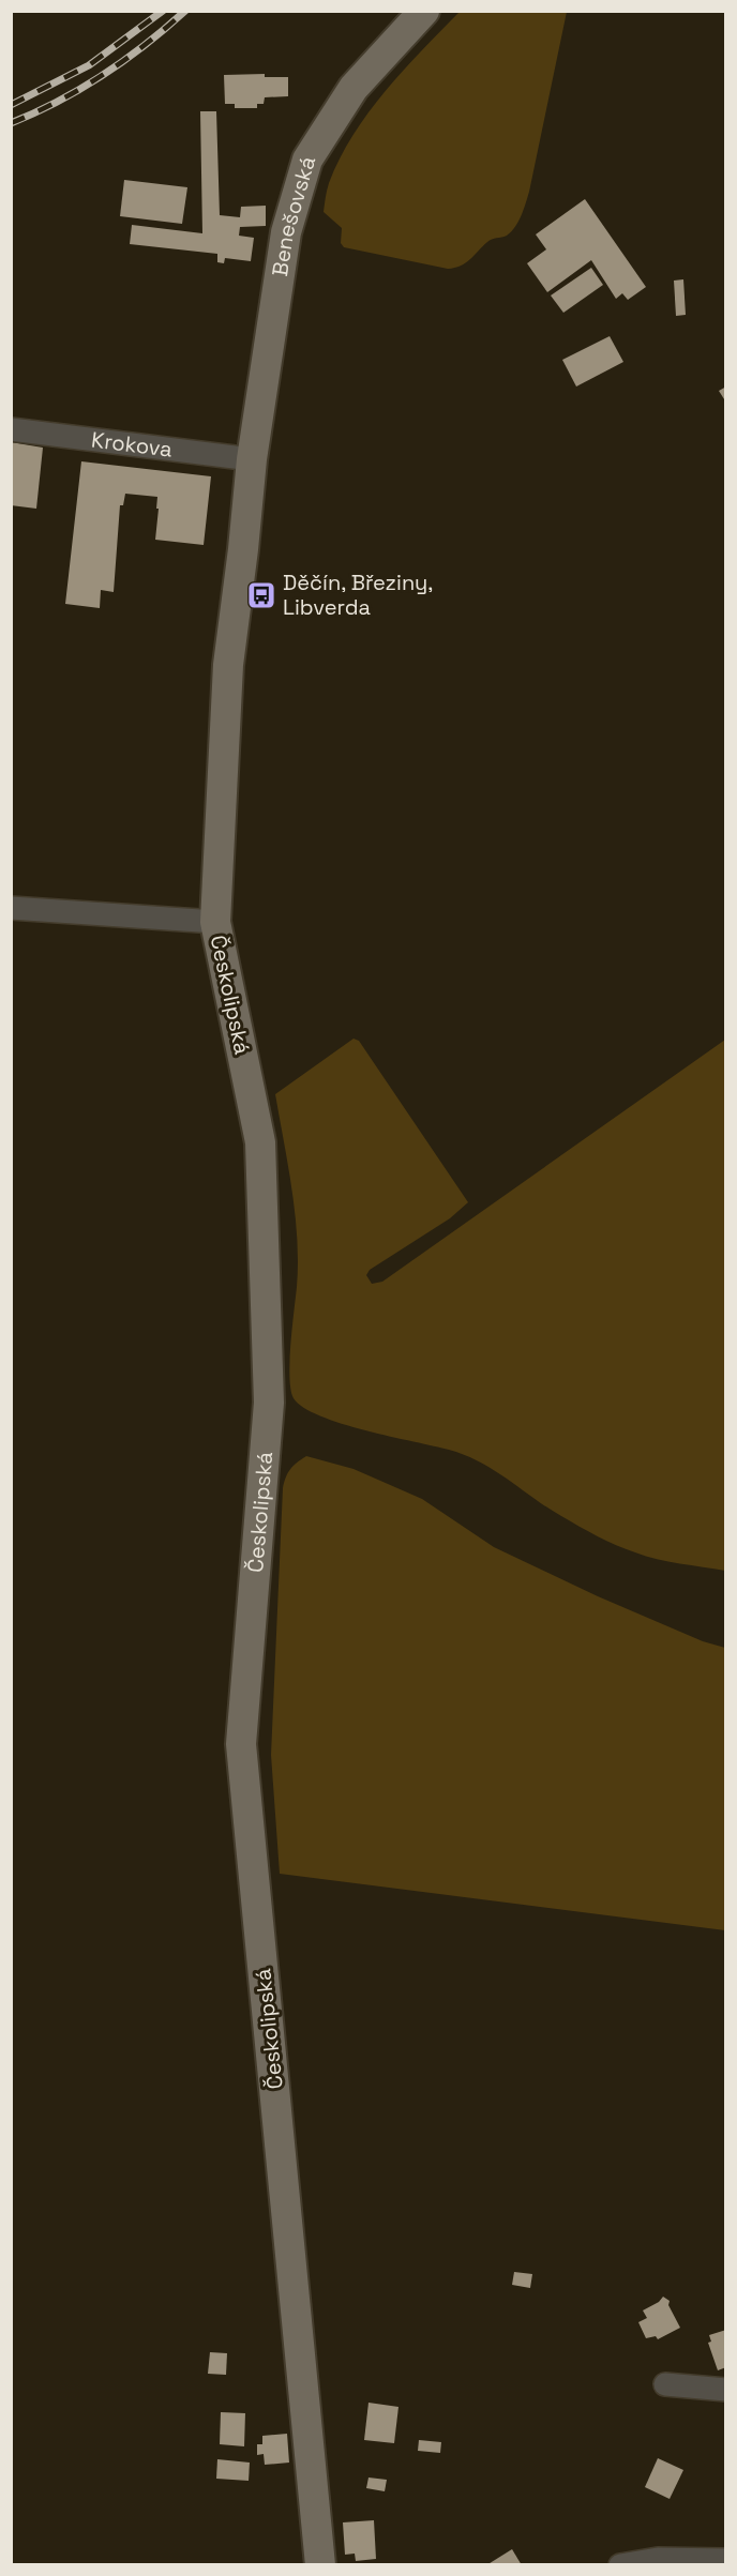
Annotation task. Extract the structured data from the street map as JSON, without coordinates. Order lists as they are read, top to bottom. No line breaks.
{"streets":{"main road":["Benešovská","Českolipská"],"street":["Krokova"]},"crossings":[["Benešovská","Krokova"],["Benešovská","Českolipská"],["Krokova","Českolipská"]],"places":{"bus stop":["Děčín, Březiny, Libverda"]}}
